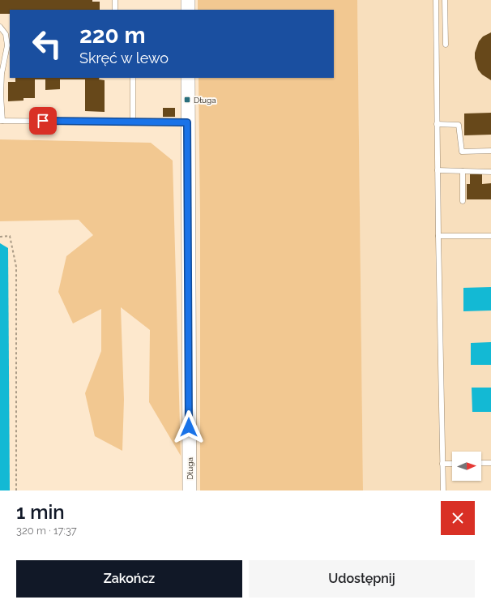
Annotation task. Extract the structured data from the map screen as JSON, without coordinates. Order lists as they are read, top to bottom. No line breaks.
{"streets":{"main road":["Długa"]},"places":{"transit":["Długa"]},"north":"right","page":{"turn":["220 m","Skręć w lewo"],"heading":["1 min","320 m · 17:37"],"buttons":["Zakończ","Udostępnij"]}}
